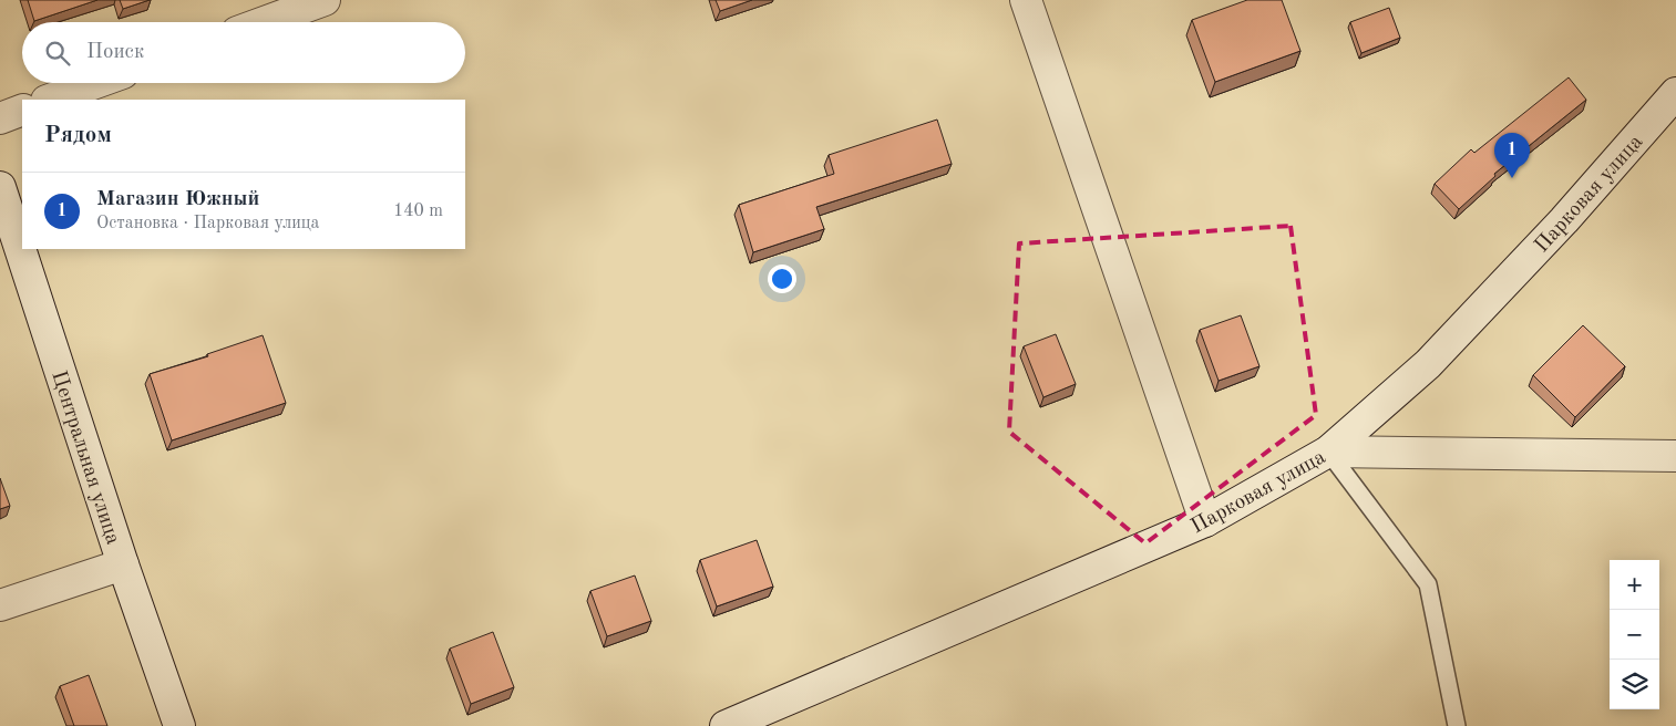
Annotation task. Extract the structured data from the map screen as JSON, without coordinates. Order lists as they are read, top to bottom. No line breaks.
{"streets":{"street":["Парковая улица","Центральная улица"]},"page":{"search":"Поиск","heading":"Рядом","pins":"1","list":[{"mark":"1","name":"Магазин Южный","note":"Остановка · Парковая улица","value":"140 m"}],"map_buttons":["+","−"]}}
